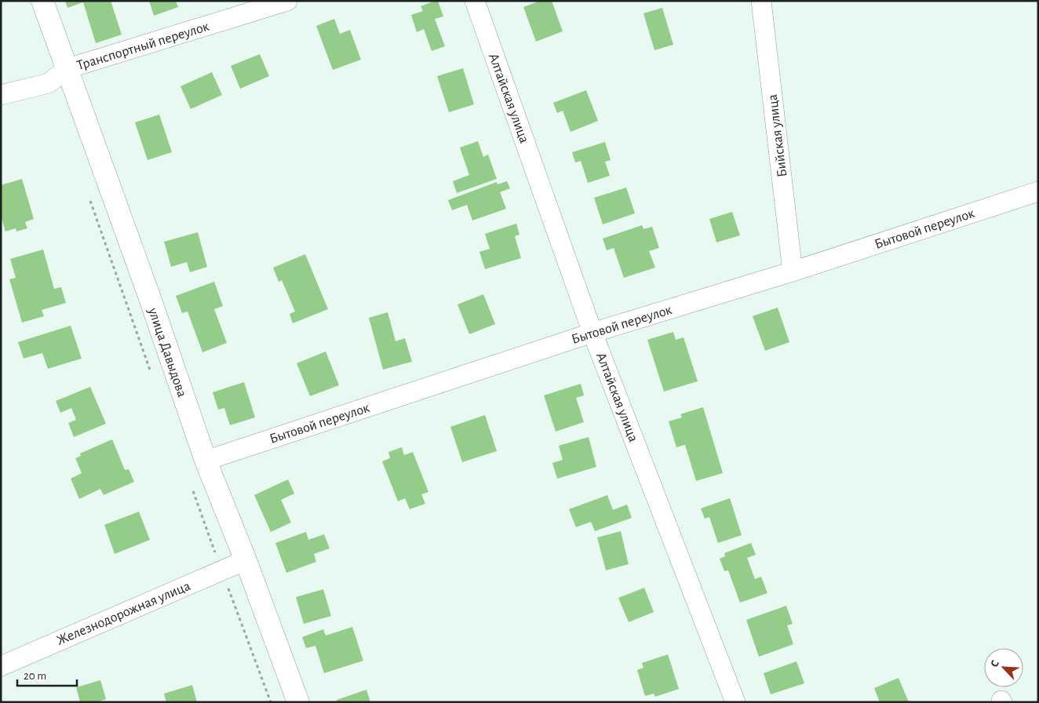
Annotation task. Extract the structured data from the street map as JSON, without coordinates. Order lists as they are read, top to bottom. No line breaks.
{"streets":{"main road":["улица Давыдова"],"street":["Транспортный переулок","Алтайская улица","Бийская улица","Бытовой переулок","Железнодорожная улица"]},"crossings":[["Транспортный переулок","улица Давыдова"],["Алтайская улица","Бытовой переулок"],["Бийская улица","Бытовой переулок"],["Бытовой переулок","улица Давыдова"],["улица Давыдова","Железнодорожная улица"]],"scale_bar":"20 m","north":"top left"}
